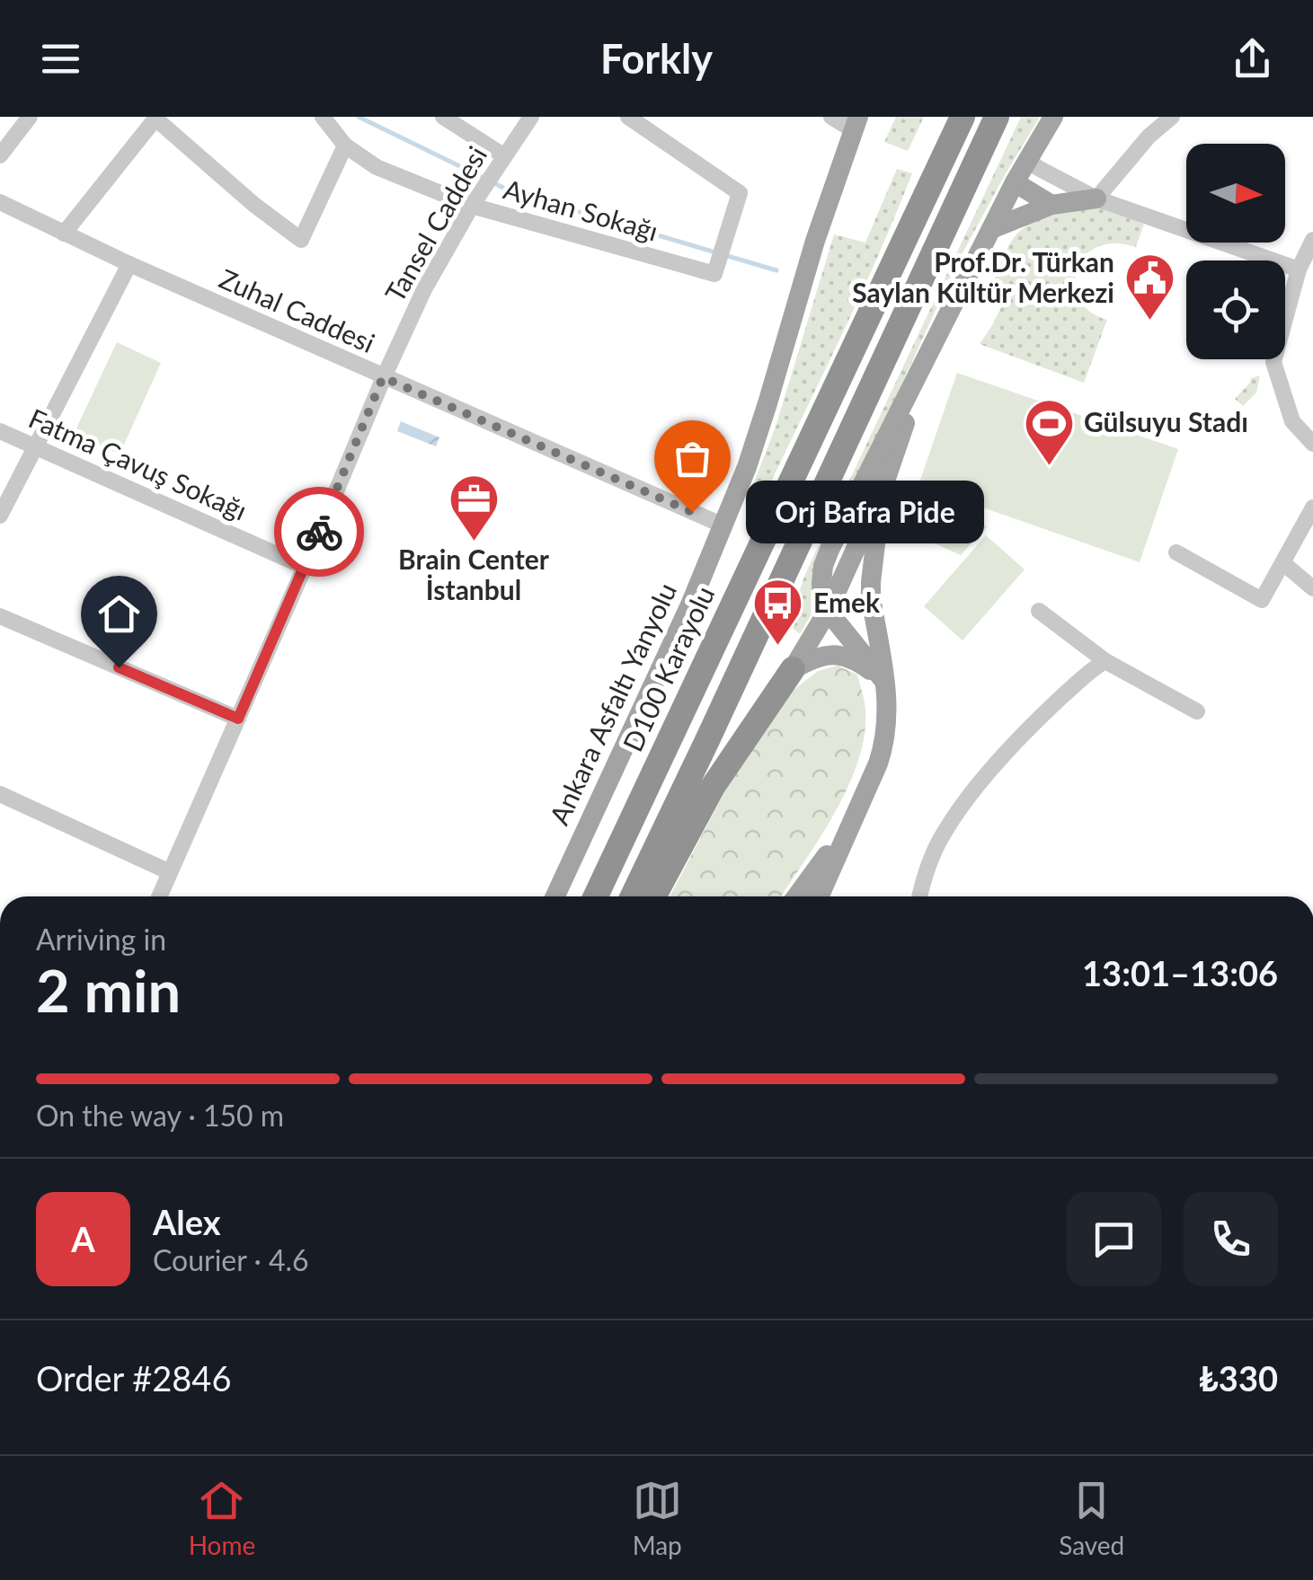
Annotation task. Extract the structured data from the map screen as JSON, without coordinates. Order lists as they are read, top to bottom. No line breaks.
{"streets":{"highway":["D100 Karayolu"],"main road":["Ankara Asfaltı Yanyolu"],"street":["Ayhan Sokağı","Tansel Caddesi","Zuhal Caddesi","Fatma Çavuş Sokağı"]},"crossings":[["Ayhan Sokağı","Tansel Caddesi"],["Tansel Caddesi","Zuhal Caddesi"],["Tansel Caddesi","Fatma Çavuş Sokağı"],["Zuhal Caddesi","Ankara Asfaltı Yanyolu"]],"places":{"public building":["Prof.Dr. Türkan Saylan Kültür Merkezi"],"sports":["Gülsuyu Stadı"],"other":["Orj Bafra Pide"],"office":["Brain Center İstanbul"],"bus stop":["Emek"]},"north":"right","page":{"header":"Forkly","bubble":"Orj Bafra Pide","heading":["2 min","Arriving in","13:01–13:06"],"panel":["Alex","Courier · 4.6","Order #2846","₺330"],"bar":"On the way · 150 m","round":"A","tabs":["Home","Map","Saved"]}}
